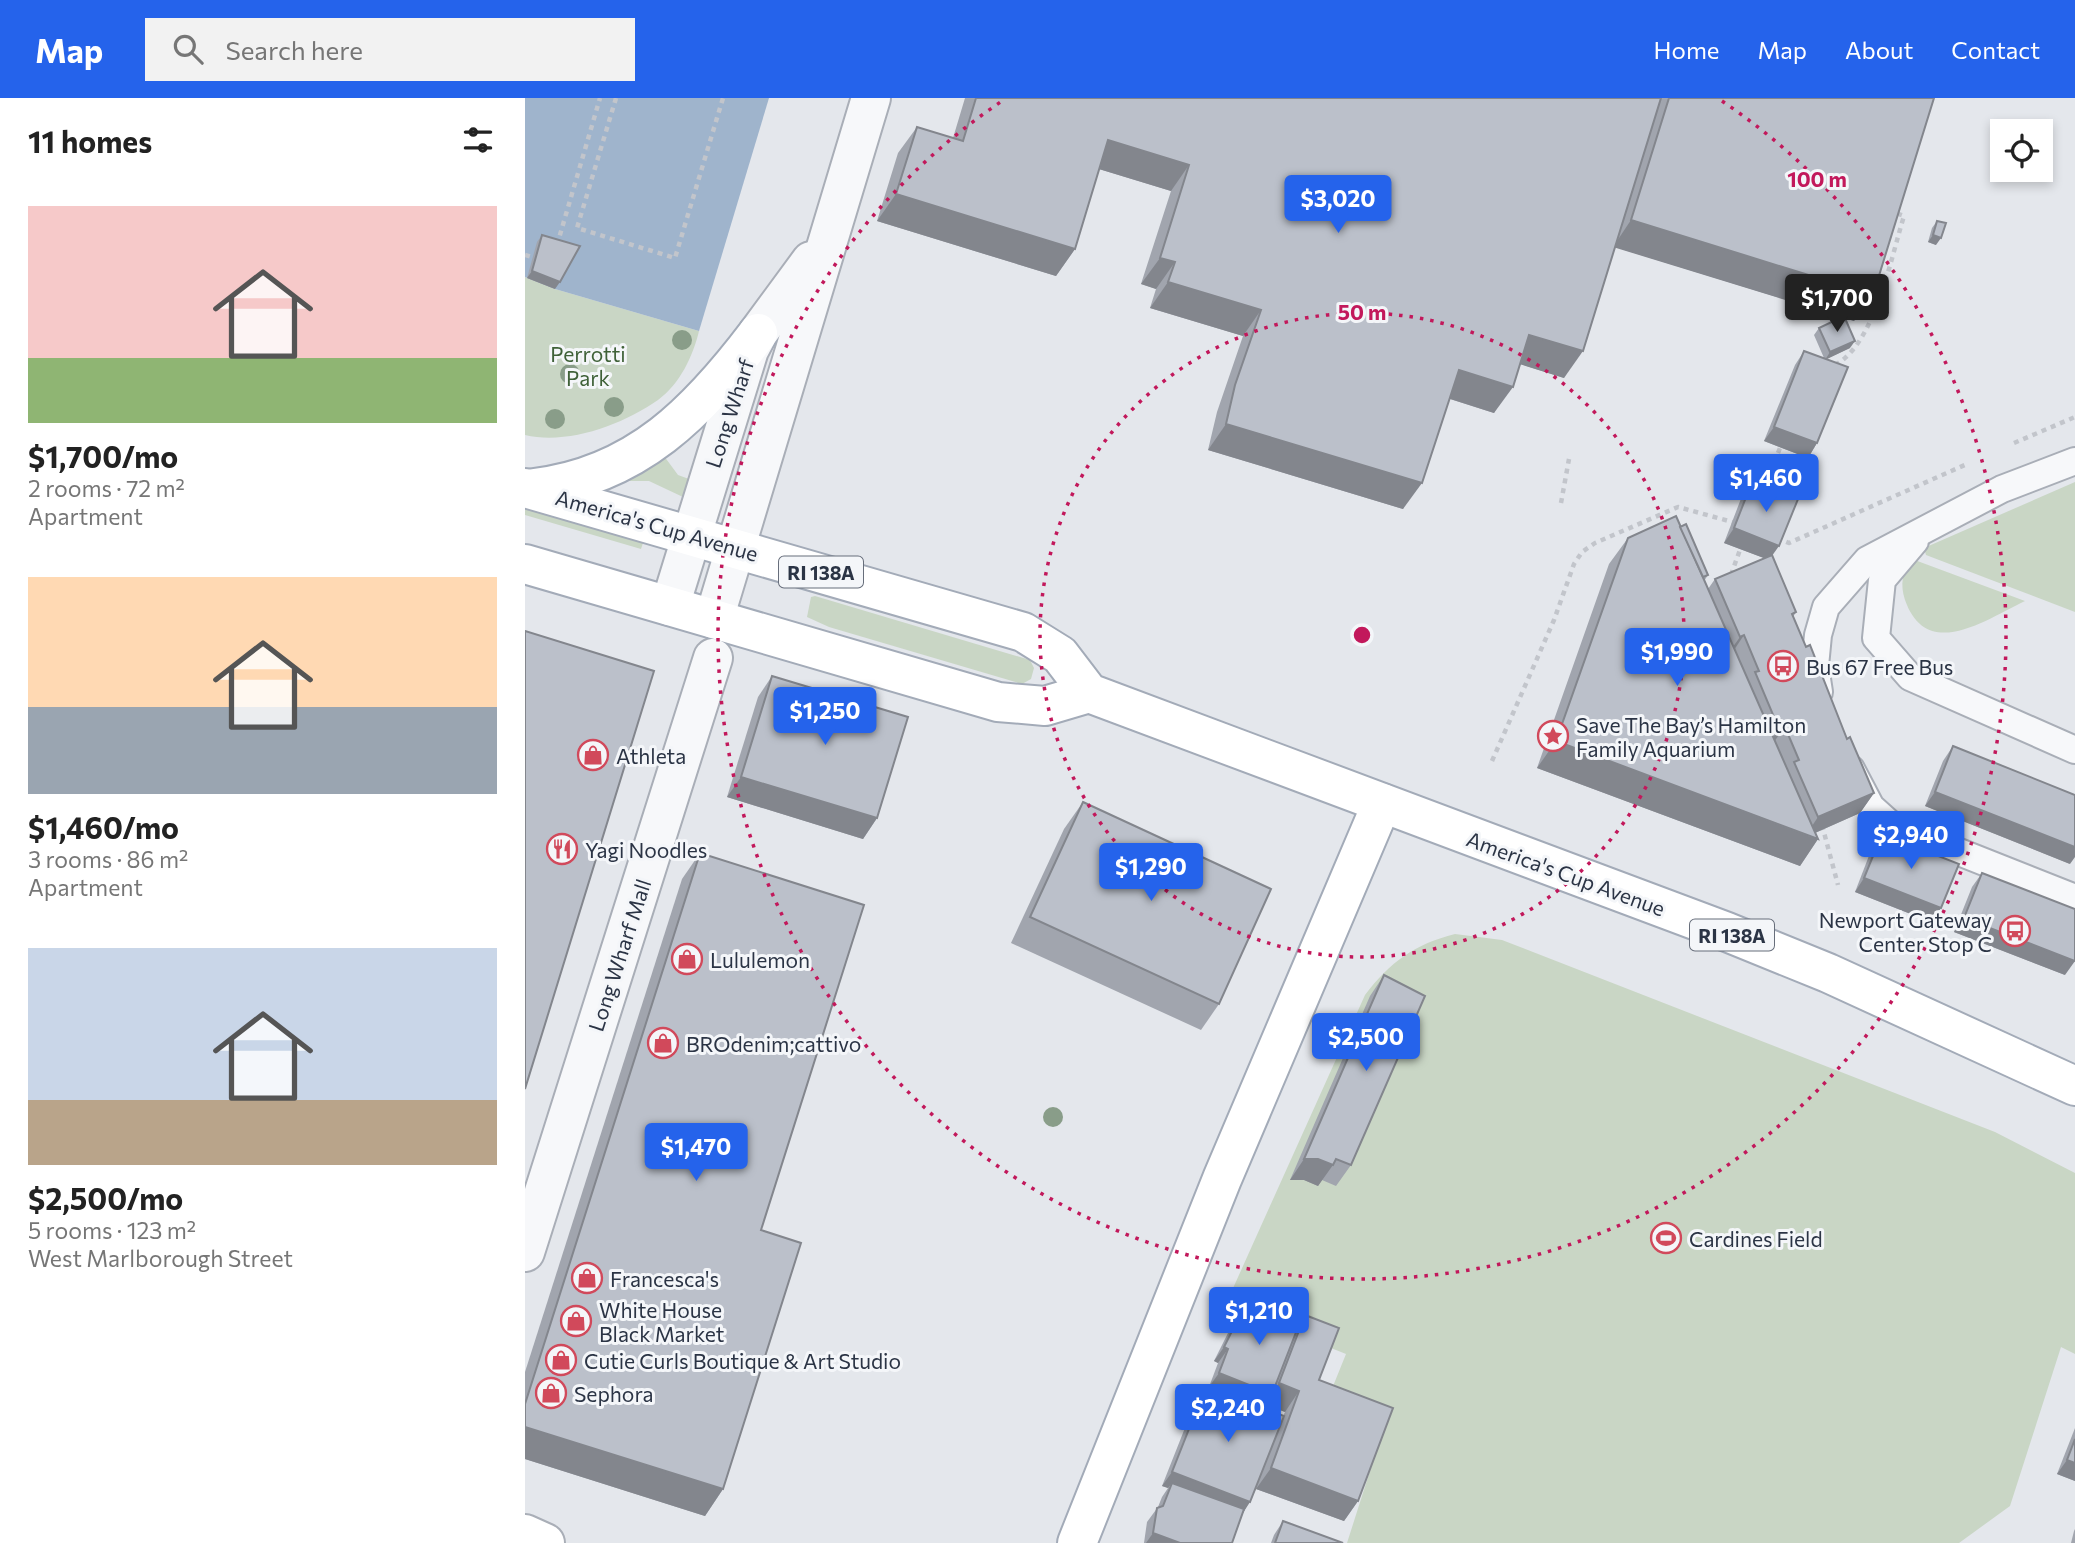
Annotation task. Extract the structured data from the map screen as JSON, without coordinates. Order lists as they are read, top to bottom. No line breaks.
{"streets":{"main road":["America's Cup Avenue","RI 138A"],"street":["Long Wharf","Long Wharf Mall"]},"crossings":[["Long Wharf","America's Cup Avenue"]],"parks":["Perrotti Park"],"places":{"bus stop":["Bus 67 Free Bus","Newport Gateway Center Stop C"],"place":["Save The Bay’s Hamilton Family Aquarium"],"shop":["Athleta","Lululemon","BROdenim;cattivo","Francesca's","White House Black Market","Cutie Curls Boutique & Art Studio","Sephora"],"restaurant":["Yagi Noodles"],"sports":["Cardines Field"]},"page":{"header":"Map","search":"Search here","nav":["Home","Map","About","Contact"],"heading":"11 homes","price":["$3,020","$1,700","$1,460","$1,990","$1,250","$2,940","$1,290","$2,500","$1,470","$1,210","$2,240"],"list":[{"name":"$1,700/mo","note":"2 rooms · 72 m² · Apartment"},{"name":"$1,460/mo","note":"3 rooms · 86 m² · Apartment"},{"name":"$2,500/mo","note":"5 rooms · 123 m² · West Marlborough Street"}]},"rings":["100 m","50 m"]}
